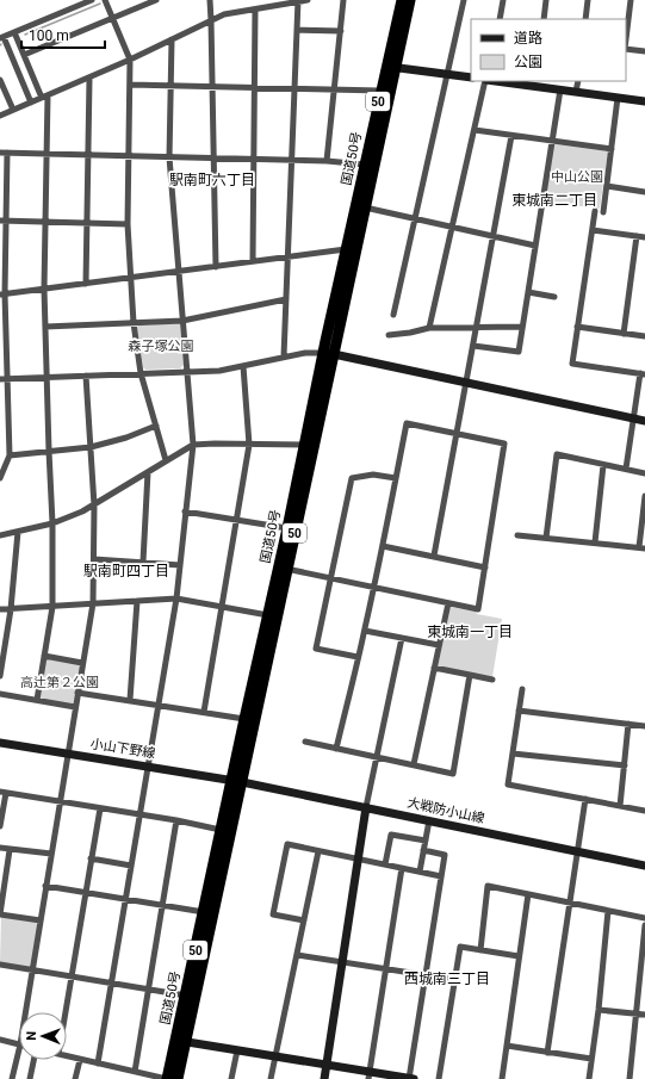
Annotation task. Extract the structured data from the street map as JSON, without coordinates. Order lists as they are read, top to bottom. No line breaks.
{"streets":{"highway":["50","国道50号"],"street":["小山下野線","大戦防小山線"]},"crossings":[["国道50号","小山下野線"],["国道50号","大戦防小山線"],["小山下野線","大戦防小山線"]],"districts":["駅南町六丁目","東城南二丁目","駅南町四丁目","東城南一丁目","西城南三丁目"],"parks":["中山公園","森子塚公園","高辻第２公園"],"legend":["道路","公園"],"scale_bar":"100 m","north":"left"}
